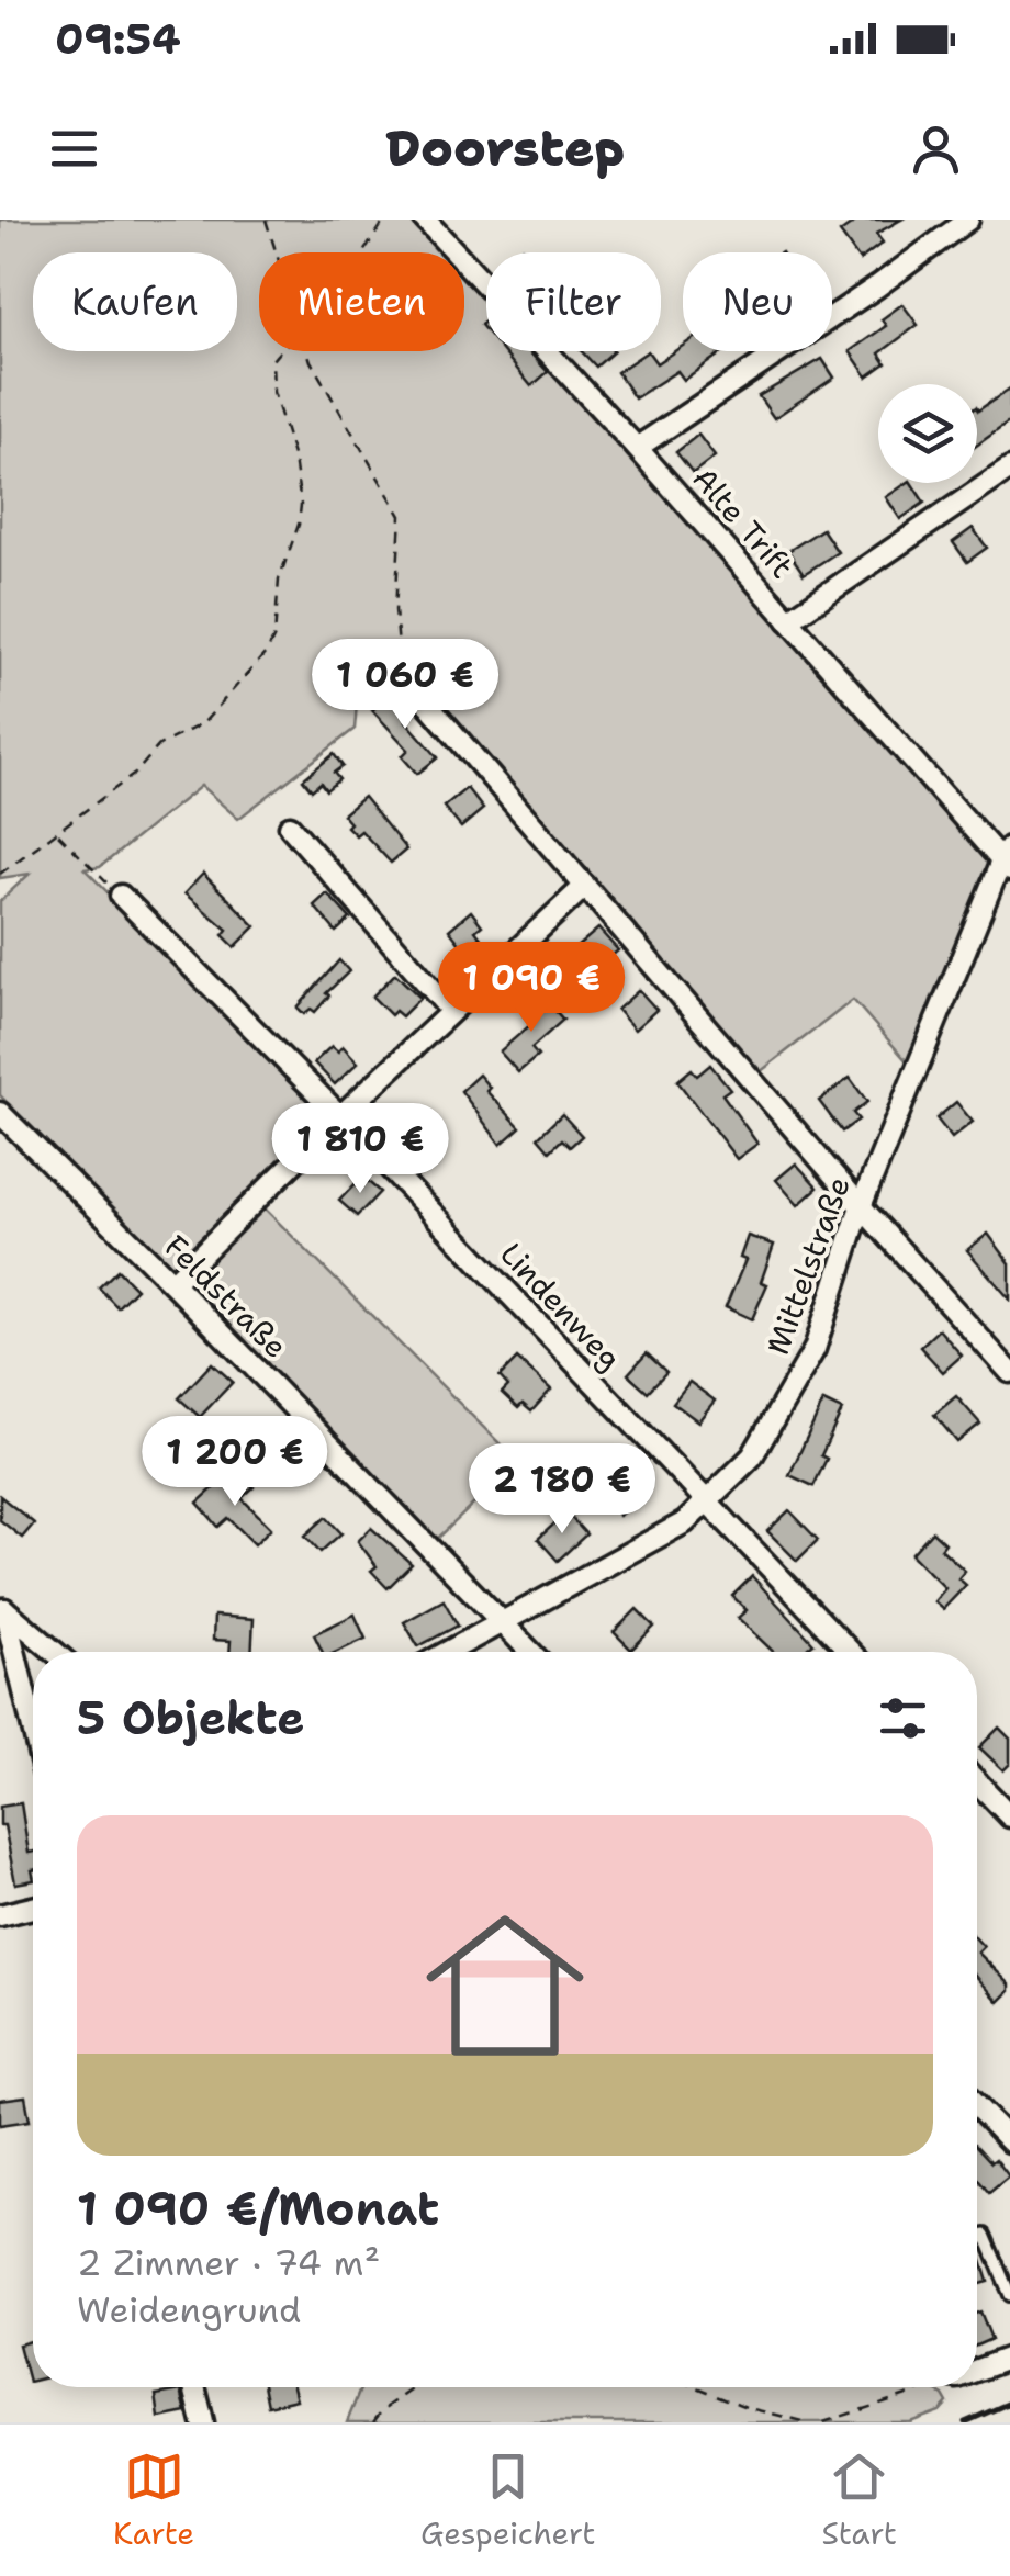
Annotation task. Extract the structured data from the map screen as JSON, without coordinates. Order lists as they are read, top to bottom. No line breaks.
{"streets":{"street":["Alte Trift","Mittelstraße","Feldstraße","Lindenweg"]},"crossings":[["Alte Trift","Mittelstraße"],["Mittelstraße","Feldstraße"],["Mittelstraße","Lindenweg"]],"page":{"status":"09:54","header":"Doorstep","chip":["Kaufen","Mieten","Filter","Neu"],"price":["1 060 €","1 090 €","1 810 €","1 200 €","2 180 €"],"heading":"5 Objekte","list":[{"name":"1 090 €/Monat","note":"2 Zimmer · 74 m² · Weidengrund"}],"tabs":["Karte","Gespeichert","Start"]}}
